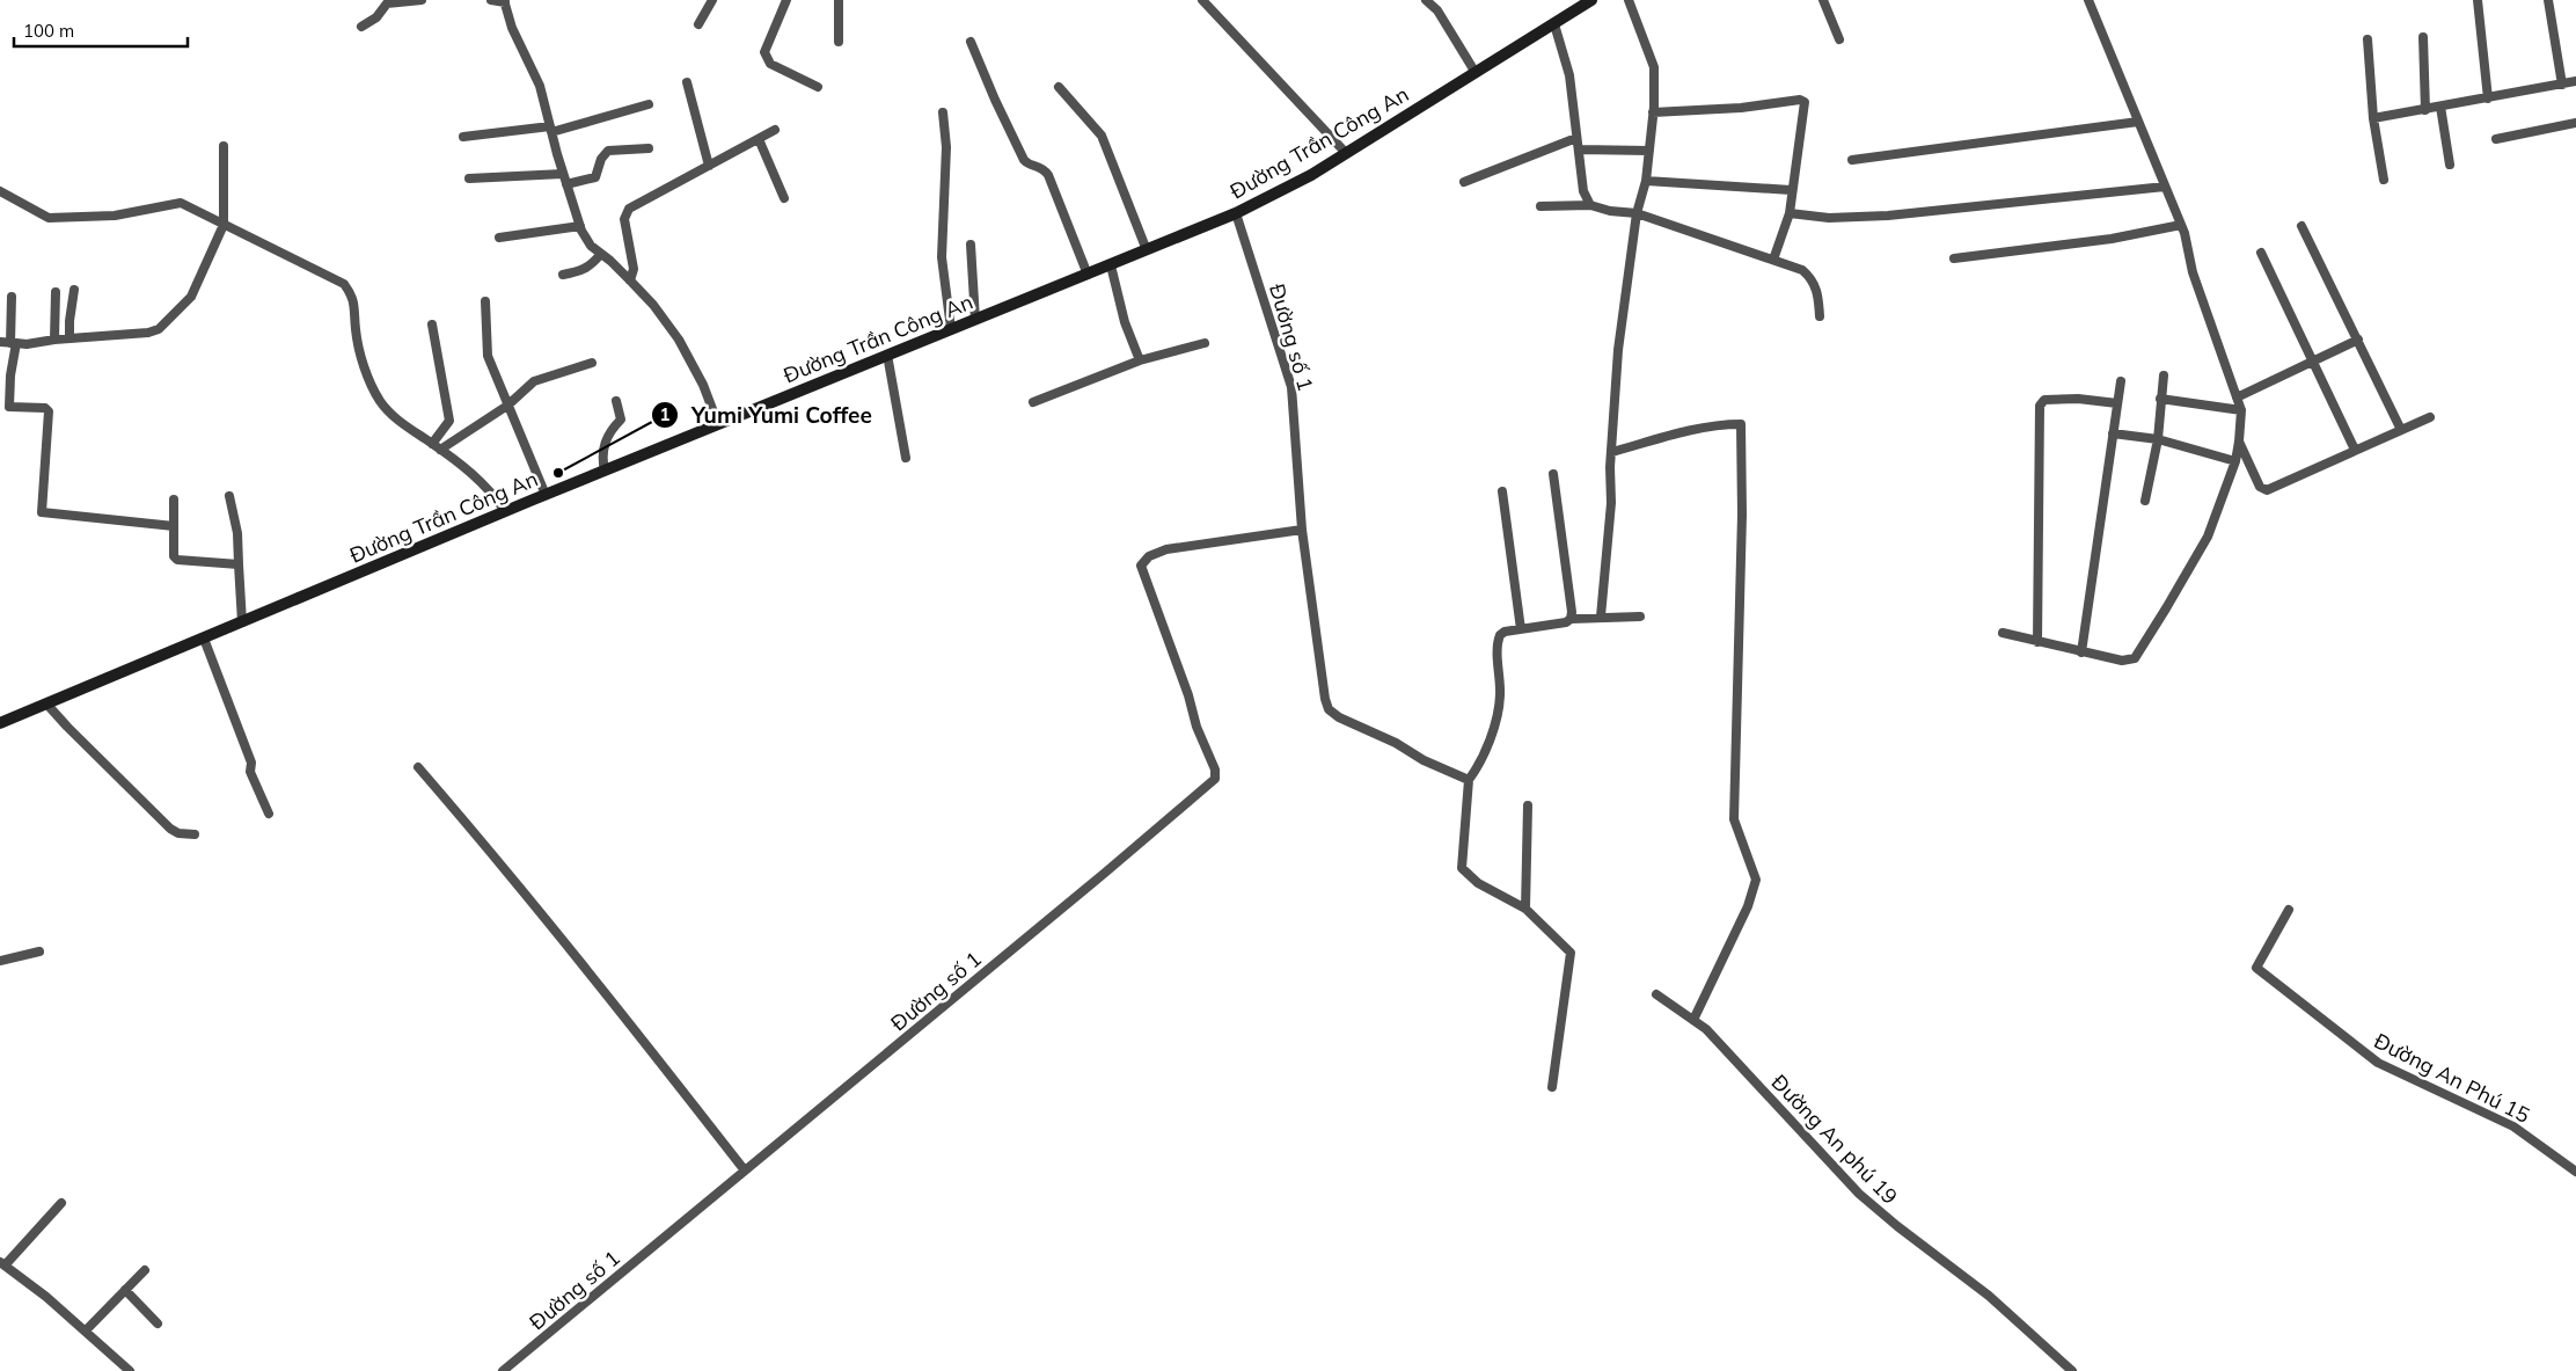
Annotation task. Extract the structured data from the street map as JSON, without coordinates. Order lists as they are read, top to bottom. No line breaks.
{"streets":{"main road":["Đường Trần Công An"],"street":["Đường số 1","Đường An Phú 15","Đường An phú 19"]},"crossings":[["Đường Trần Công An","Đường số 1"]],"places":["Yumi Yumi Coffee"],"scale_bar":"100 m"}
